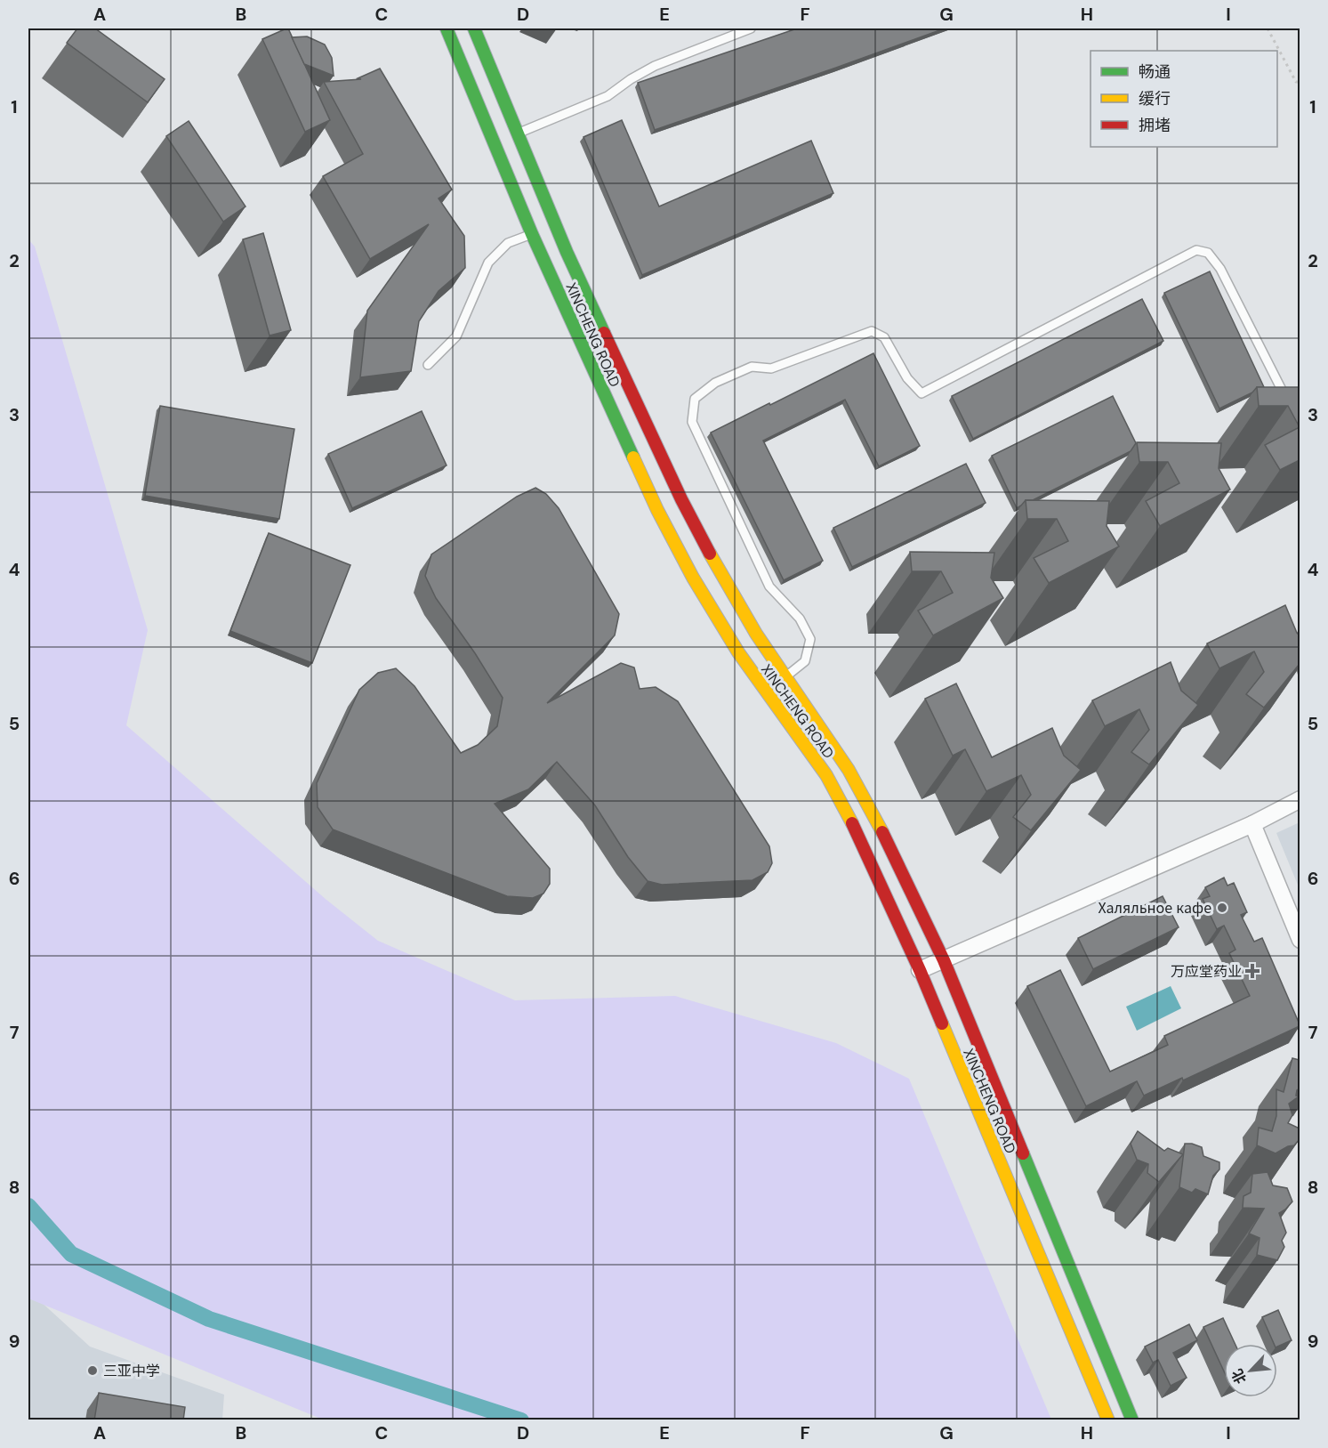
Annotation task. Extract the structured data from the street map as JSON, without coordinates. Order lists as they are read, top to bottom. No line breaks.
{"streets":{"main road":["XINCHENG ROAD"]},"places":{"other":["Халяльное кафе","三亚中学"],"health":["万应堂药业"]},"legend":["畅通","缓行","拥堵"],"north":"bottom left","grid":{"columns":["A","B","C","D","E","F","G","H","I"],"rows":["1","2","3","4","5","6","7","8","9"]}}
